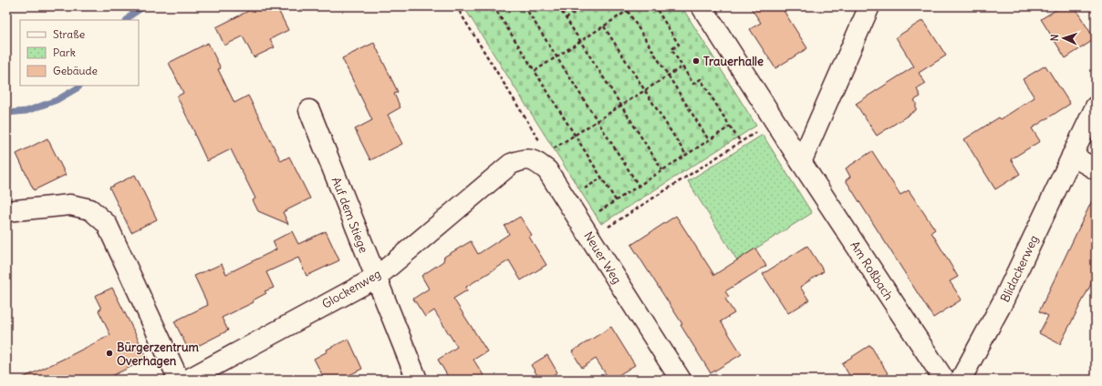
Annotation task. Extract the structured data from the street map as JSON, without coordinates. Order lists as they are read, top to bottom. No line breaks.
{"streets":{"street":["Auf dem Stiege","Neuer Weg","Blidackerweg","Am Roßbach","Glockenweg"]},"crossings":[["Auf dem Stiege","Glockenweg"],["Neuer Weg","Glockenweg"]],"places":["Trauerhalle","Bürgerzentrum Overhagen"],"legend":["Straße","Park","Gebäude"],"north":"left"}
